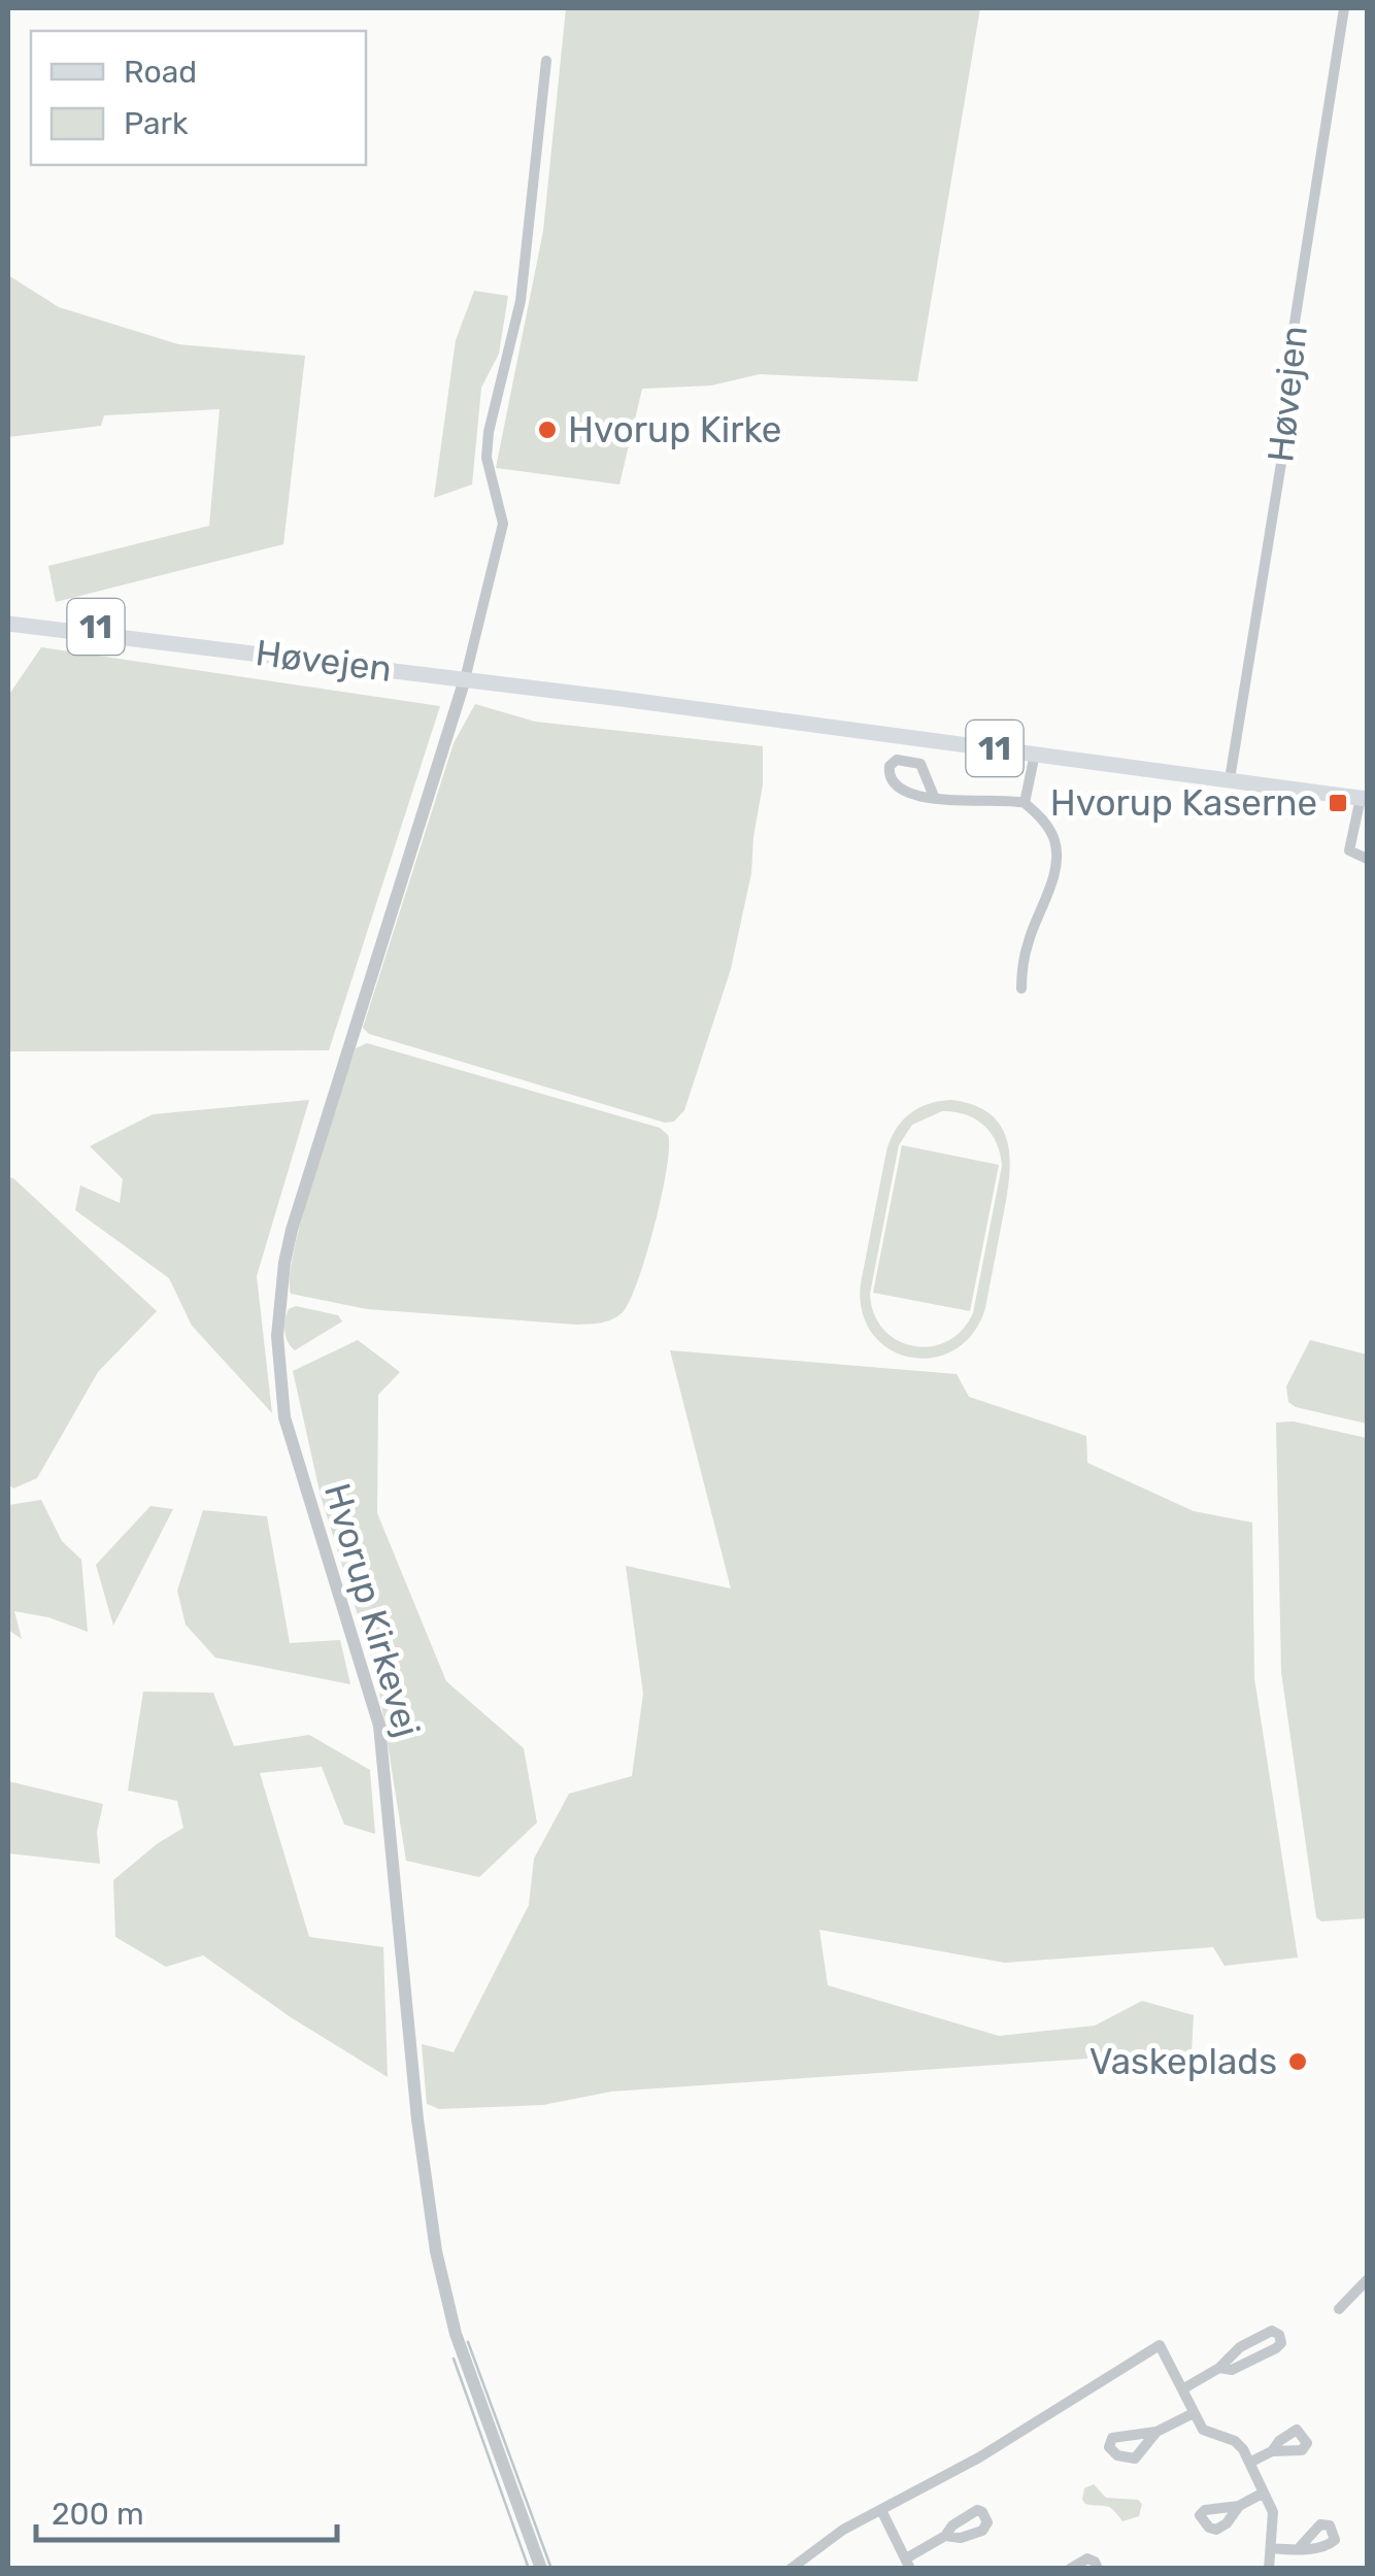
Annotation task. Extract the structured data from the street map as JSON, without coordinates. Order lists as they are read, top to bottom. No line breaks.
{"streets":{"main road":["Høvejen","11"],"street":["Hvorup Kirkevej"]},"crossings":[["Høvejen","Hvorup Kirkevej"]],"places":{"other":["Hvorup Kirke","Vaskeplads"],"transit":["Hvorup Kaserne"]},"legend":["Road","Park"],"scale_bar":"200 m"}
